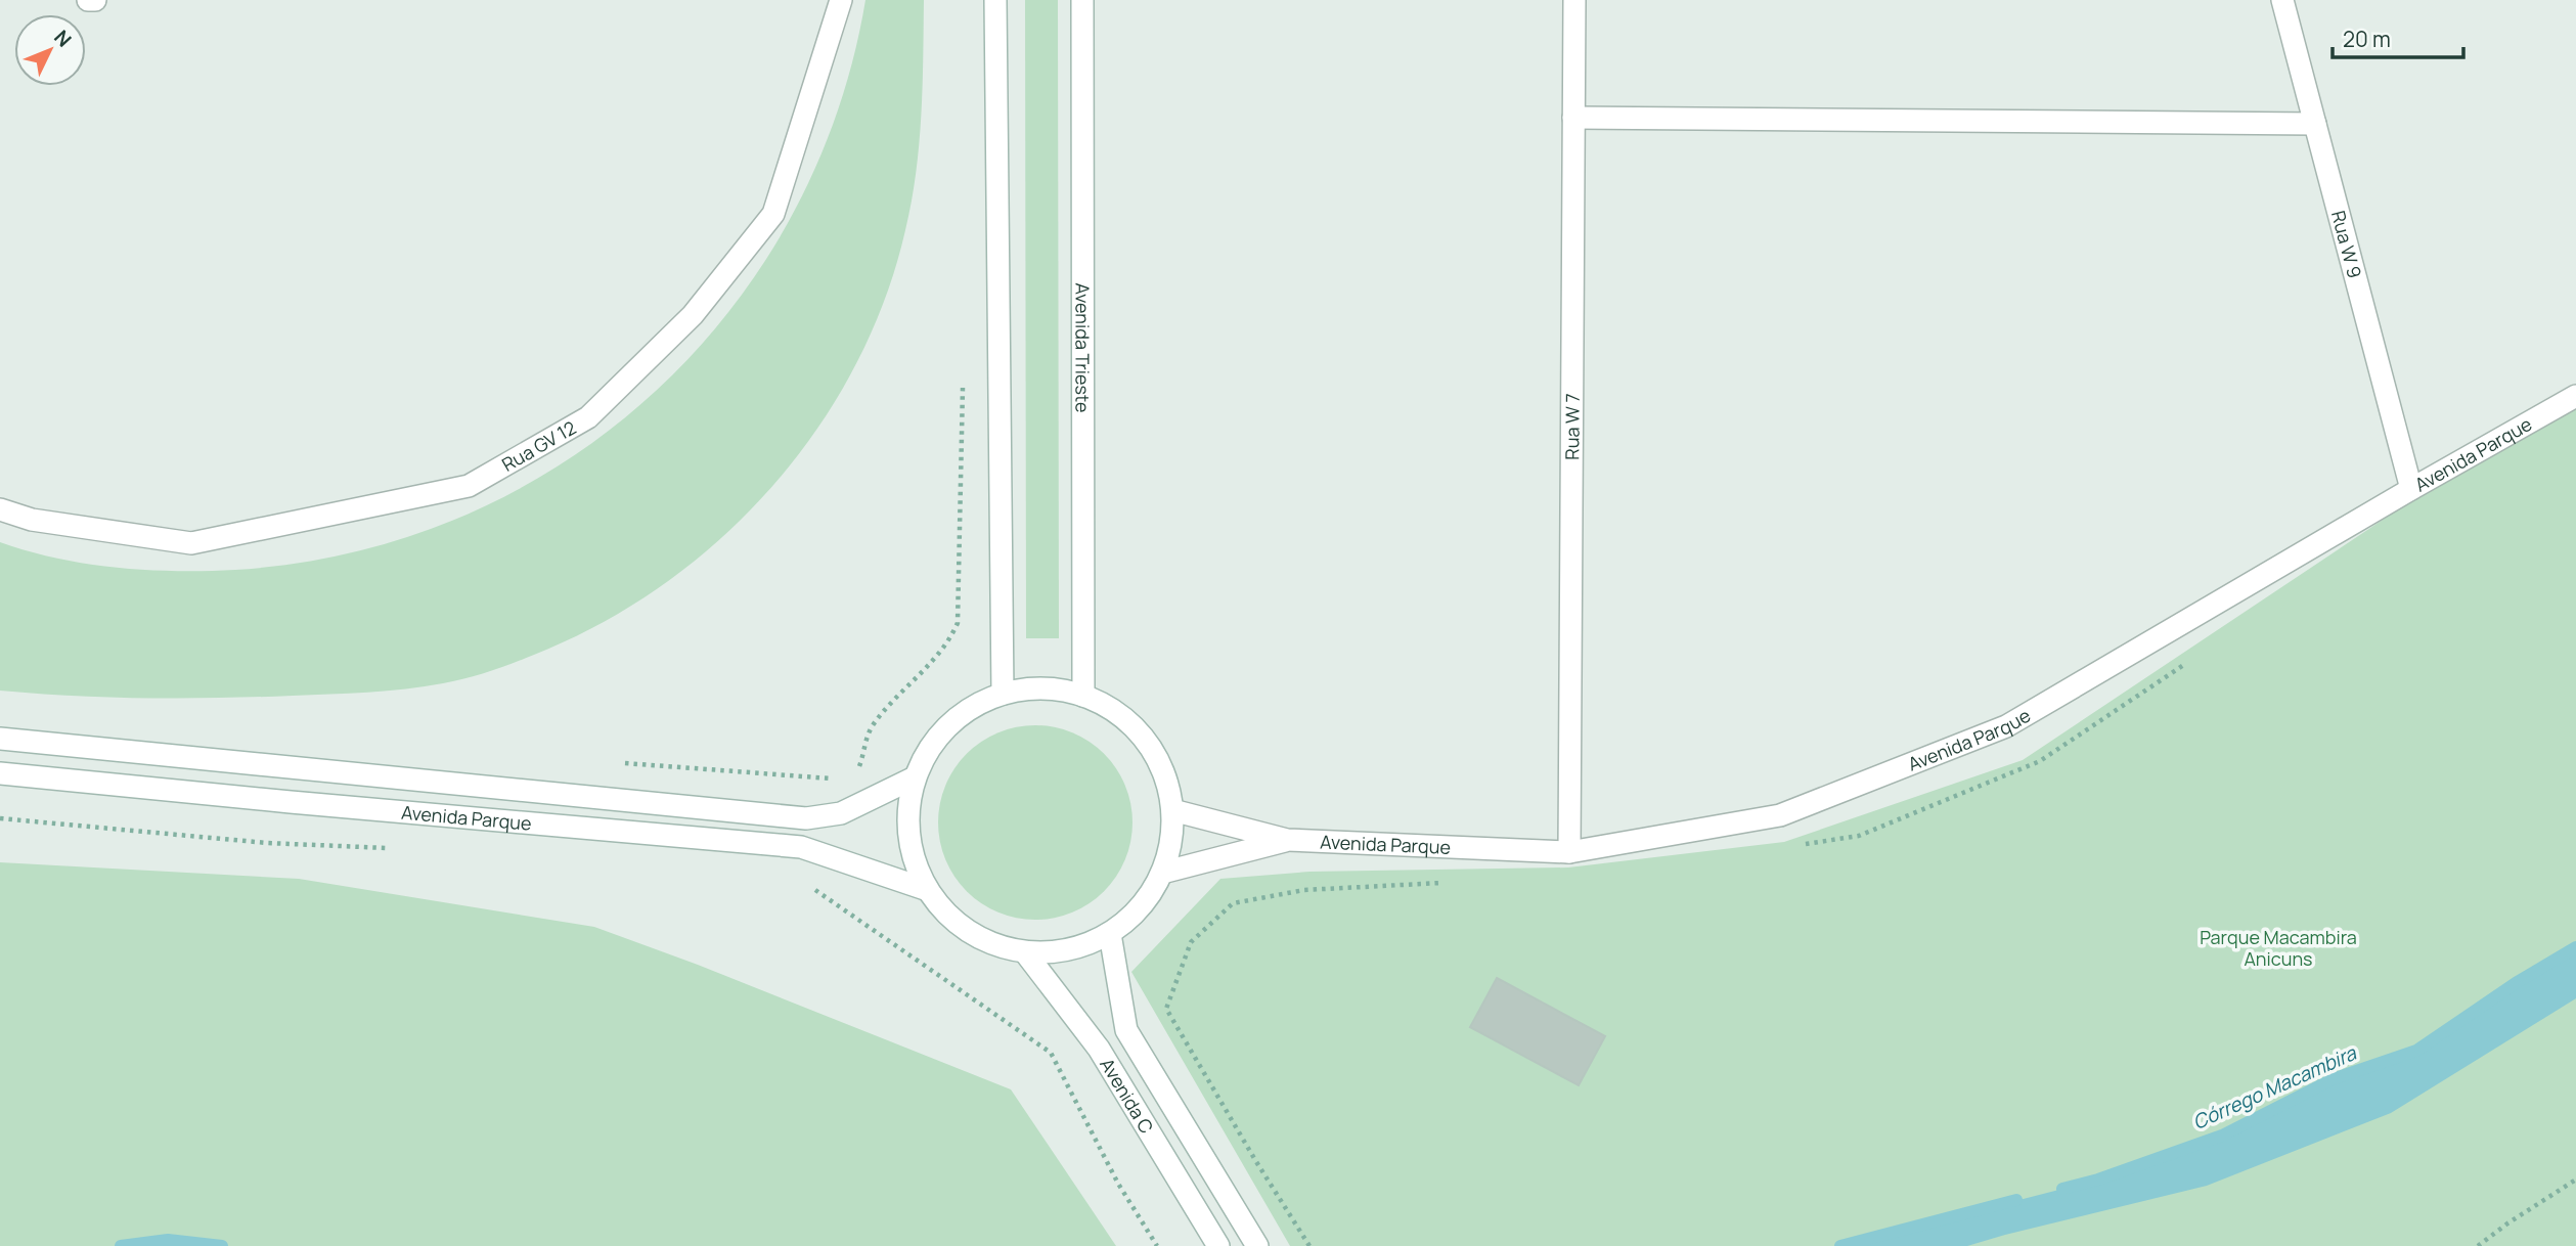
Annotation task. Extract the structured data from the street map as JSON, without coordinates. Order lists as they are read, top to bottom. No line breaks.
{"streets":{"street":["Rua W 9","Avenida Trieste","Rua W 7","Rua GV 12","Avenida Parque","Avenida C"]},"crossings":[["Rua W 9","Avenida Parque"],["Rua W 7","Avenida Parque"]],"water":["Córrego Macambira"],"parks":["Parque Macambira Anicuns"],"scale_bar":"20 m","north":"top right"}
